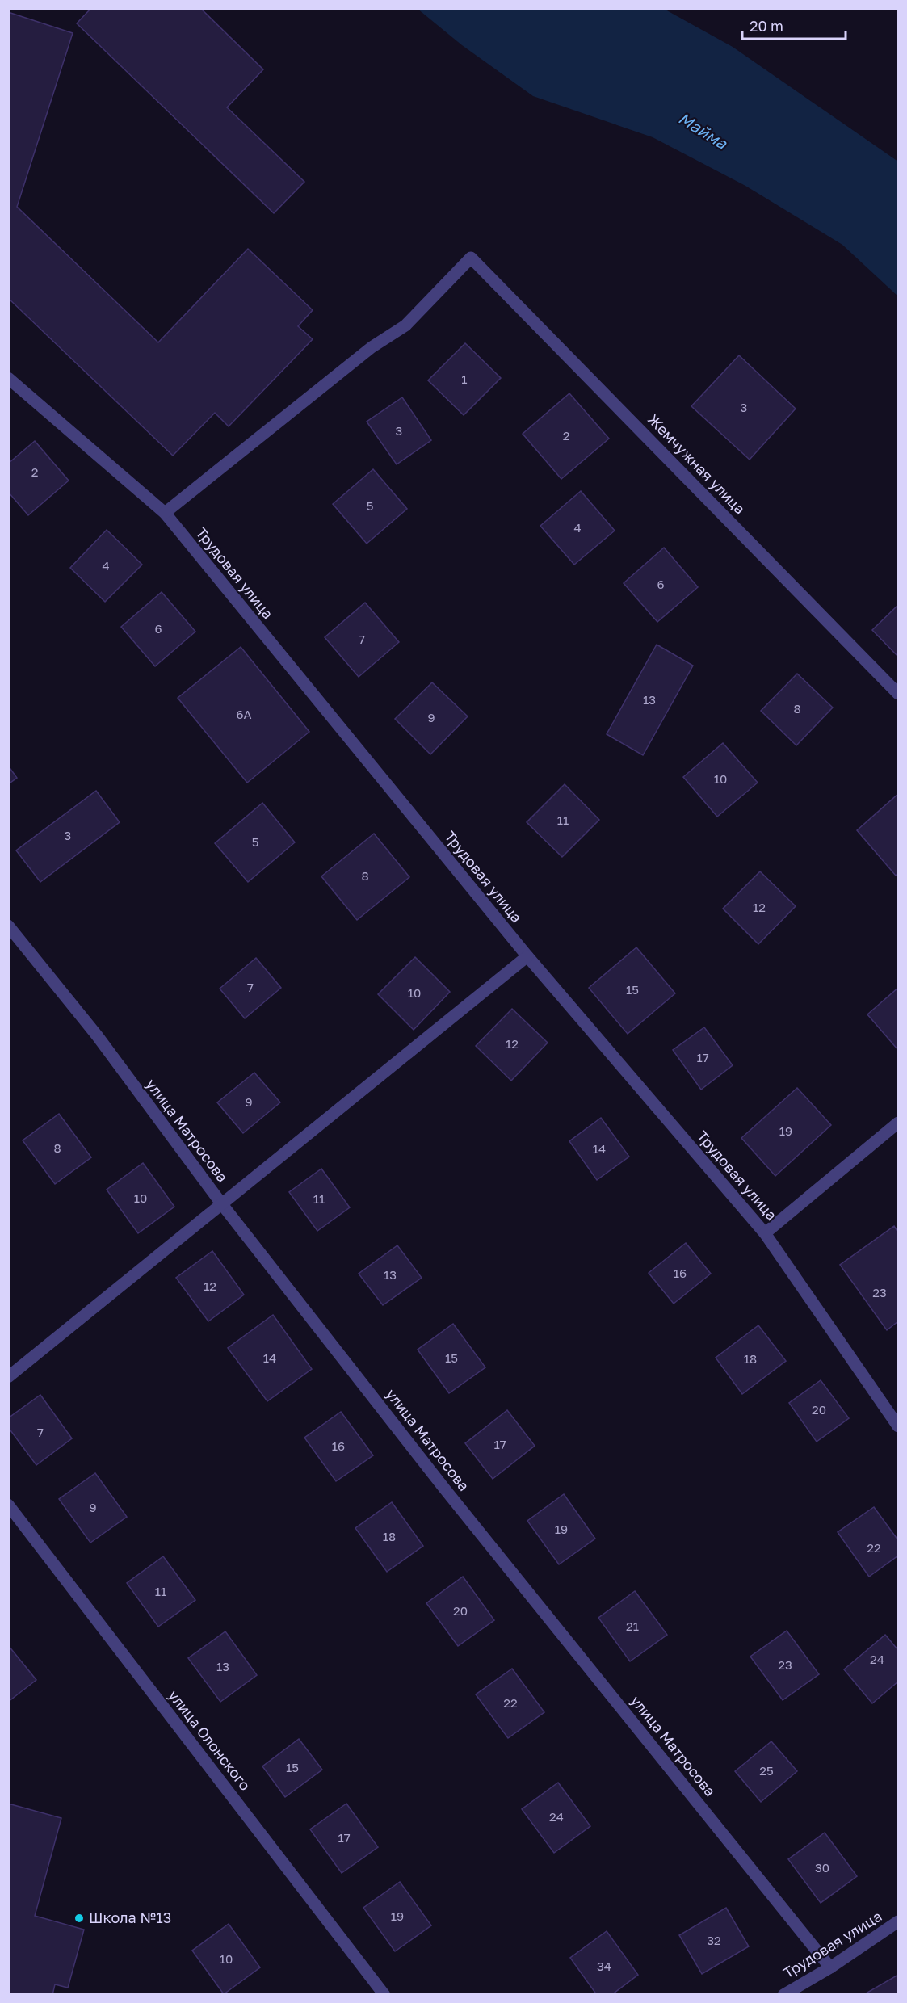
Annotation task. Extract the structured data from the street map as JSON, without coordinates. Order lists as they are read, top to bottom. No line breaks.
{"streets":{"street":["Жемчужная улица","Трудовая улица","улица Матросова","улица Олонского"]},"crossings":[["Жемчужная улица","Трудовая улица"],["Трудовая улица","улица Матросова"]],"water":["Майма"],"places":["Школа №13"],"house_numbers":["1","3","3","2","2","5","4","4","6","6","7","13","8","6А","9","10","11","3","5","8","12","7","15","10","12","17","9","19","8","14","10","11","16","13","12","23","14","15","18","20","7","17","16","9","19","18","22","11","20","21","24","23","13","22","15","25","24","17","30","19","32","10","34"],"scale_bar":"20 m"}
